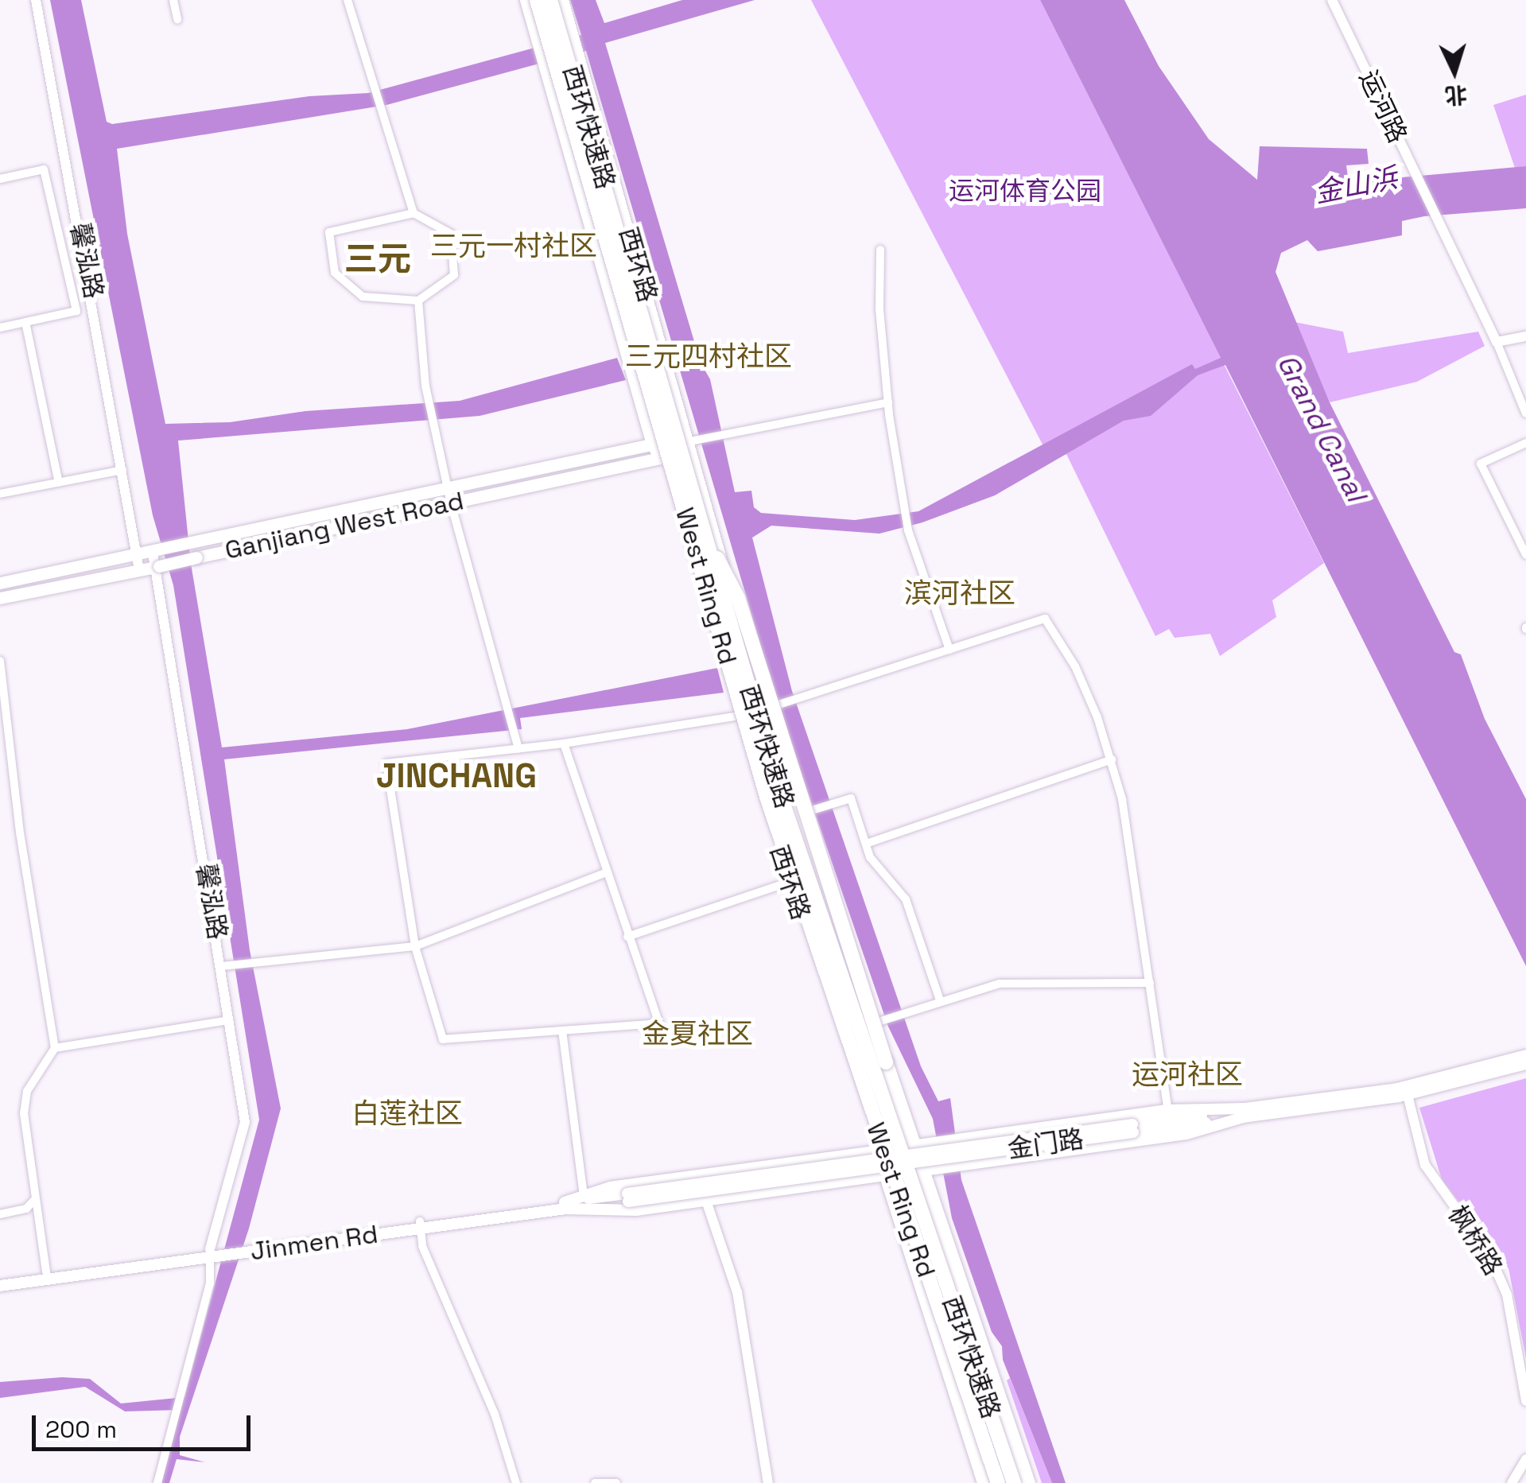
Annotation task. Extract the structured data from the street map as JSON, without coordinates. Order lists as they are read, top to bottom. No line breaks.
{"streets":{"highway":["西环快速路","West Ring Rd"],"main road":["西环路","Ganjiang West Road","金门路","Jinmen Rd"],"street":["运河路","馨泓路","枫桥路"]},"crossings":[["馨泓路","Ganjiang West Road"],["馨泓路","Jinmen Rd"],["西环路","Ganjiang West Road"],["金门路","枫桥路"],["金门路","Jinmen Rd"]],"districts":["三元一村社区","三元","三元四村社区","滨河社区","JINCHANG","金夏社区","运河社区","白莲社区"],"water":["金山浜","Grand Canal"],"parks":["运河体育公园"],"scale_bar":"200 m","north":"bottom"}
